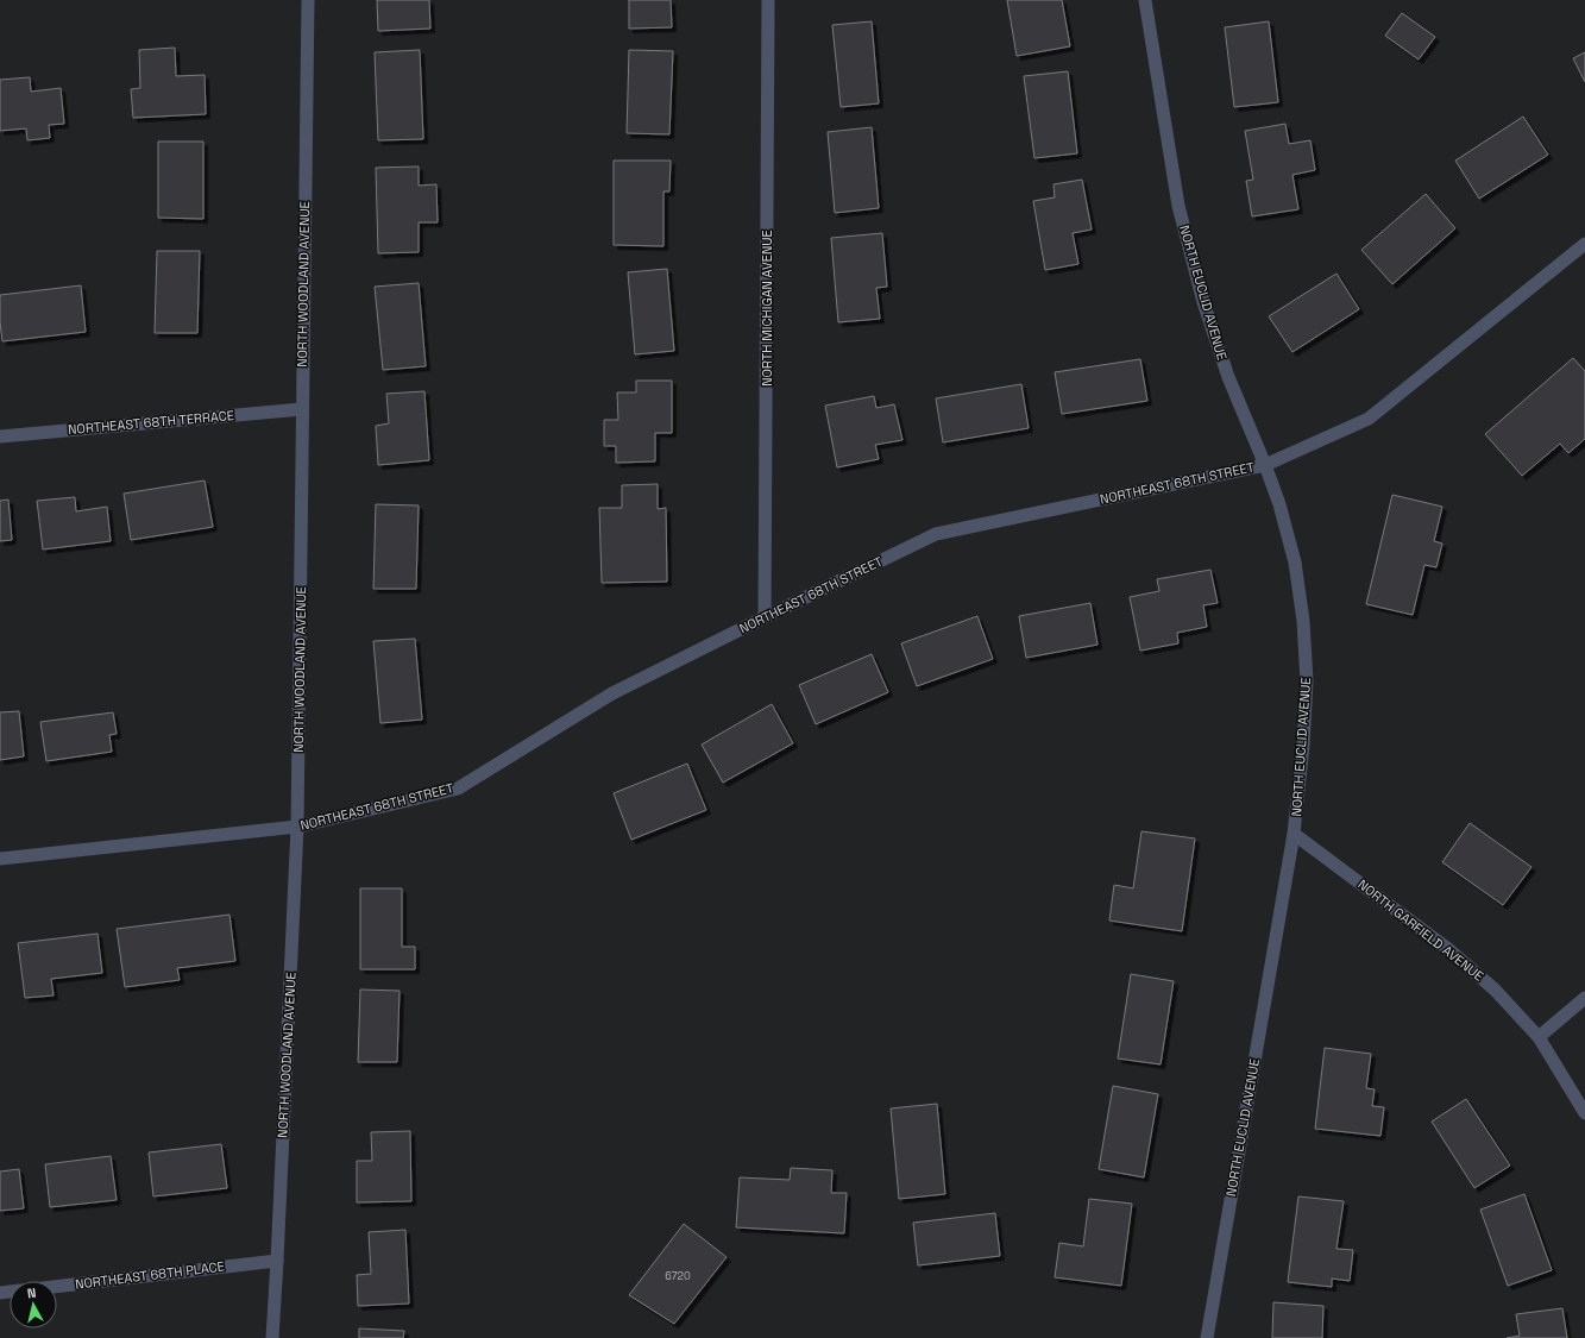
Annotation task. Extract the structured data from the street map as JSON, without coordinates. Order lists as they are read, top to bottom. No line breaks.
{"streets":{"street":["NORTH WOODLAND AVENUE","NORTH EUCLID AVENUE","NORTH MICHIGAN AVENUE","NORTHEAST 68TH TERRACE","NORTHEAST 68TH STREET","NORTH GARFIELD AVENUE","NORTHEAST 68TH PLACE"]},"crossings":[["NORTH WOODLAND AVENUE","NORTHEAST 68TH TERRACE"],["NORTH WOODLAND AVENUE","NORTHEAST 68TH STREET"],["NORTH WOODLAND AVENUE","NORTHEAST 68TH PLACE"],["NORTH EUCLID AVENUE","NORTHEAST 68TH STREET"],["NORTH EUCLID AVENUE","NORTH GARFIELD AVENUE"],["NORTH MICHIGAN AVENUE","NORTHEAST 68TH STREET"]],"house_numbers":["6720"],"north":"top"}
